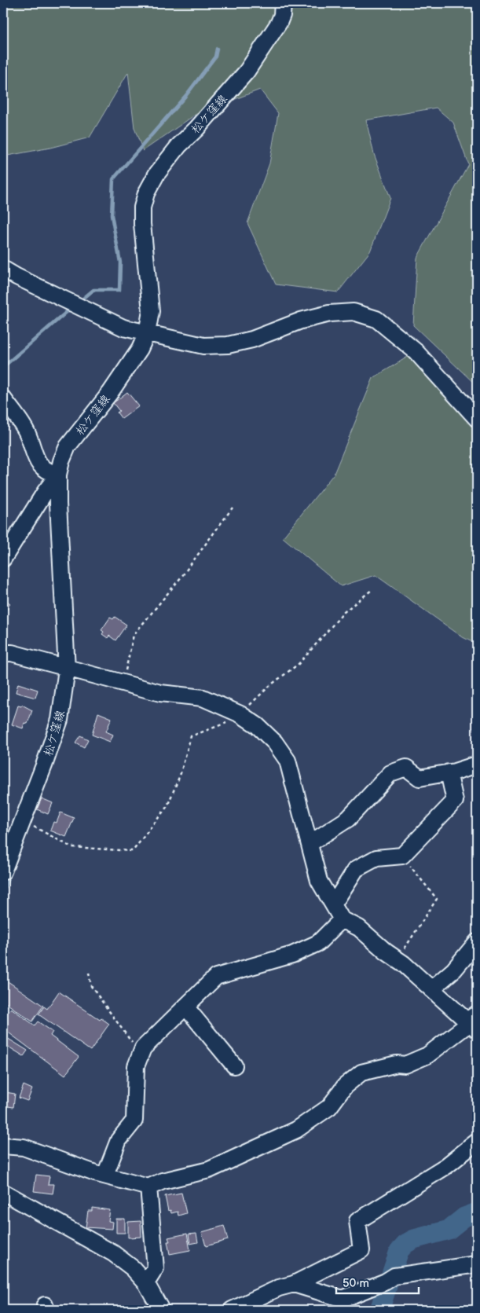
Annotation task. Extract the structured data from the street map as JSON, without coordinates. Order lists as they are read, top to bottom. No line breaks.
{"streets":{"street":["松ケ窪線"]},"scale_bar":"50 m"}
